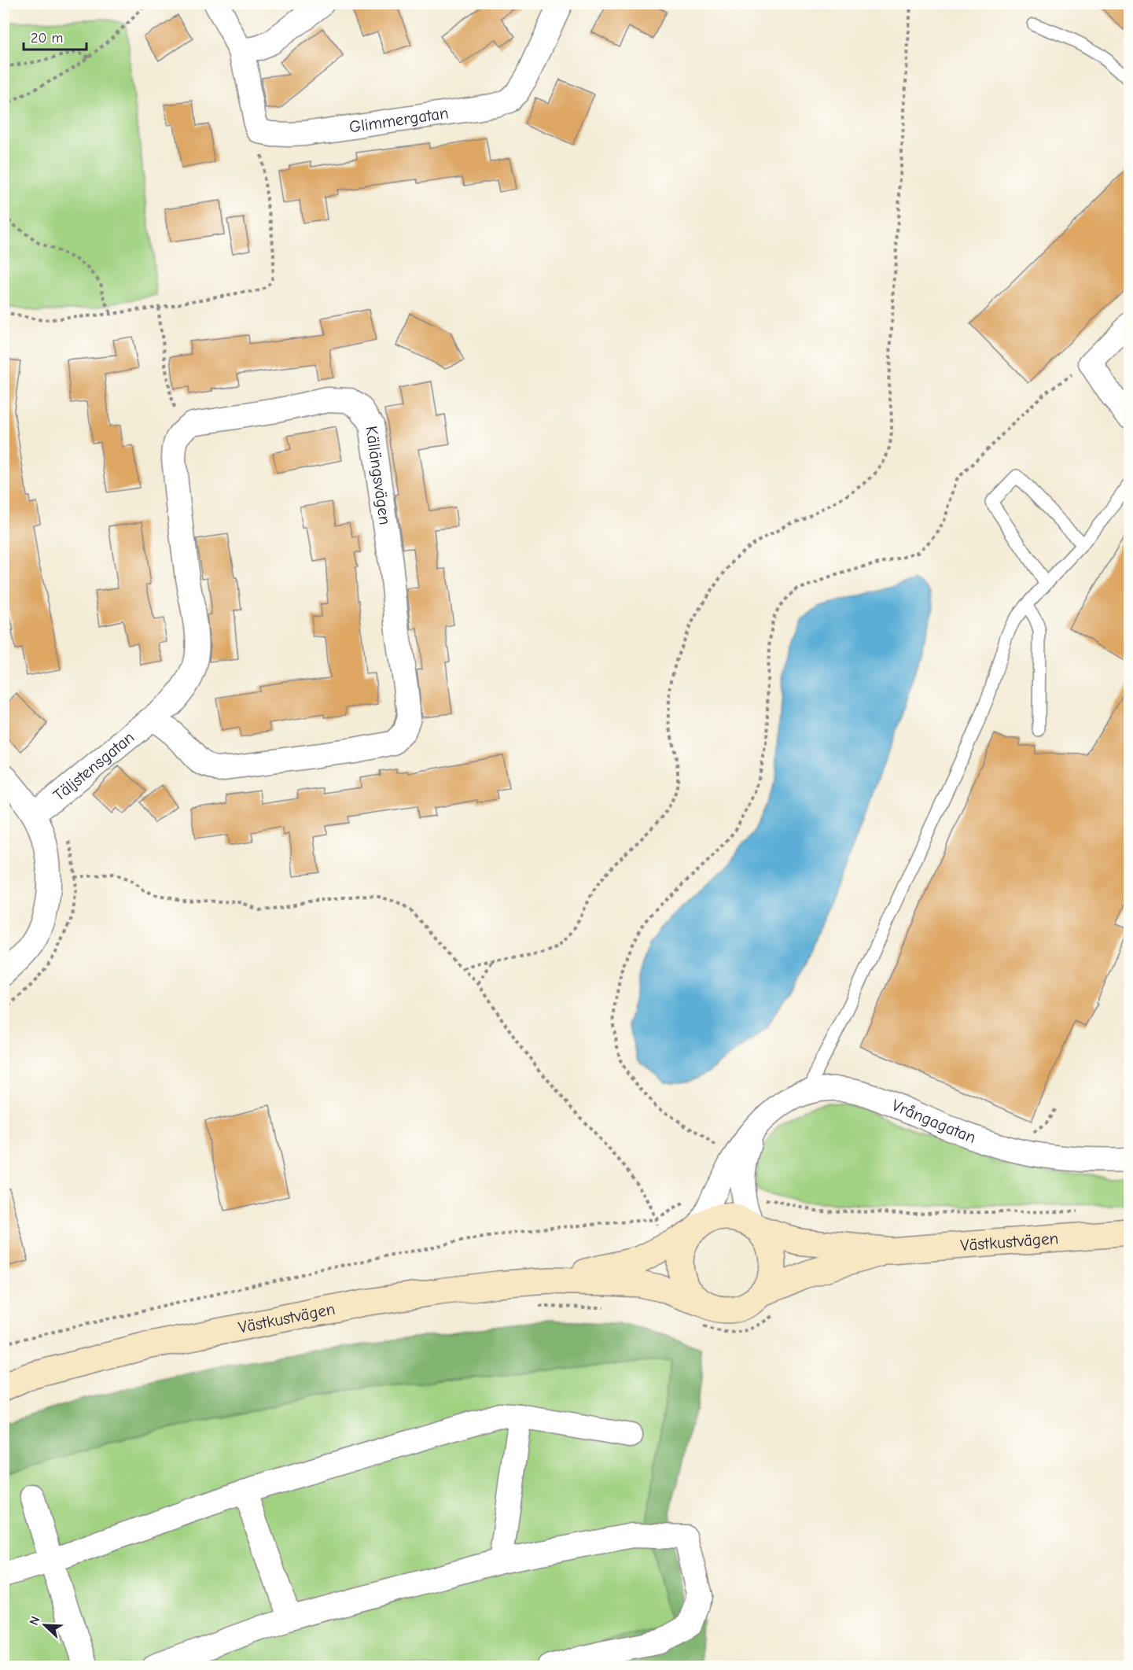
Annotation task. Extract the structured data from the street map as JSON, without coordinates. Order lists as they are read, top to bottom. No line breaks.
{"streets":{"street":["Glimmergatan","Källängsvägen","Täljstensgatan","Vrångagatan","Västkustvägen"]},"crossings":[["Källängsvägen","Täljstensgatan"],["Vrångagatan","Västkustvägen"]],"scale_bar":"20 m","north":"top left"}
